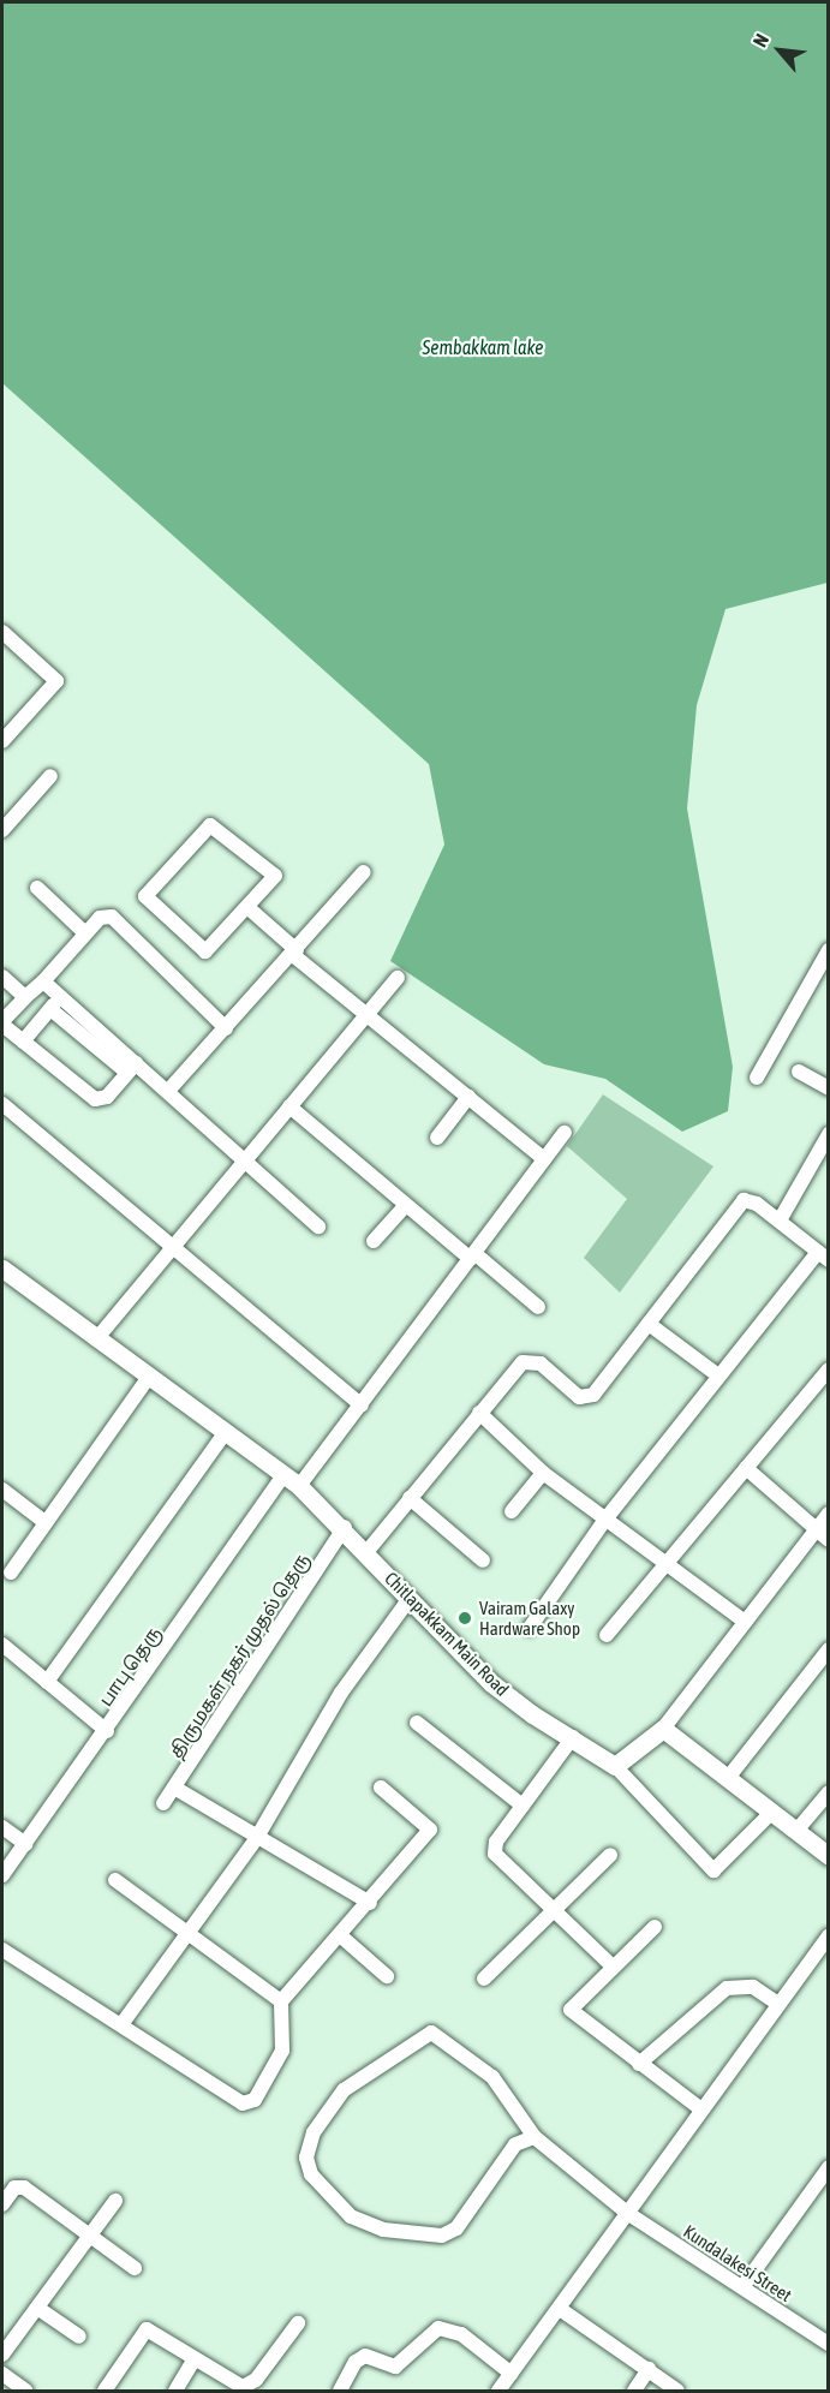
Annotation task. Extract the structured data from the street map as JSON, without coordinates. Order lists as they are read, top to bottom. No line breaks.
{"streets":{"street":["Chitlapakkam Main Road","திருமகள் நகர் முதல் தெரு","பாபு தெரு","Kundalakesi Street"]},"crossings":[["Chitlapakkam Main Road","திருமகள் நகர் முதல் தெரு"],["Chitlapakkam Main Road","பாபு தெரு"]],"water":["Sembakkam lake"],"places":["Vairam Galaxy Hardware Shop"],"north":"top left"}
